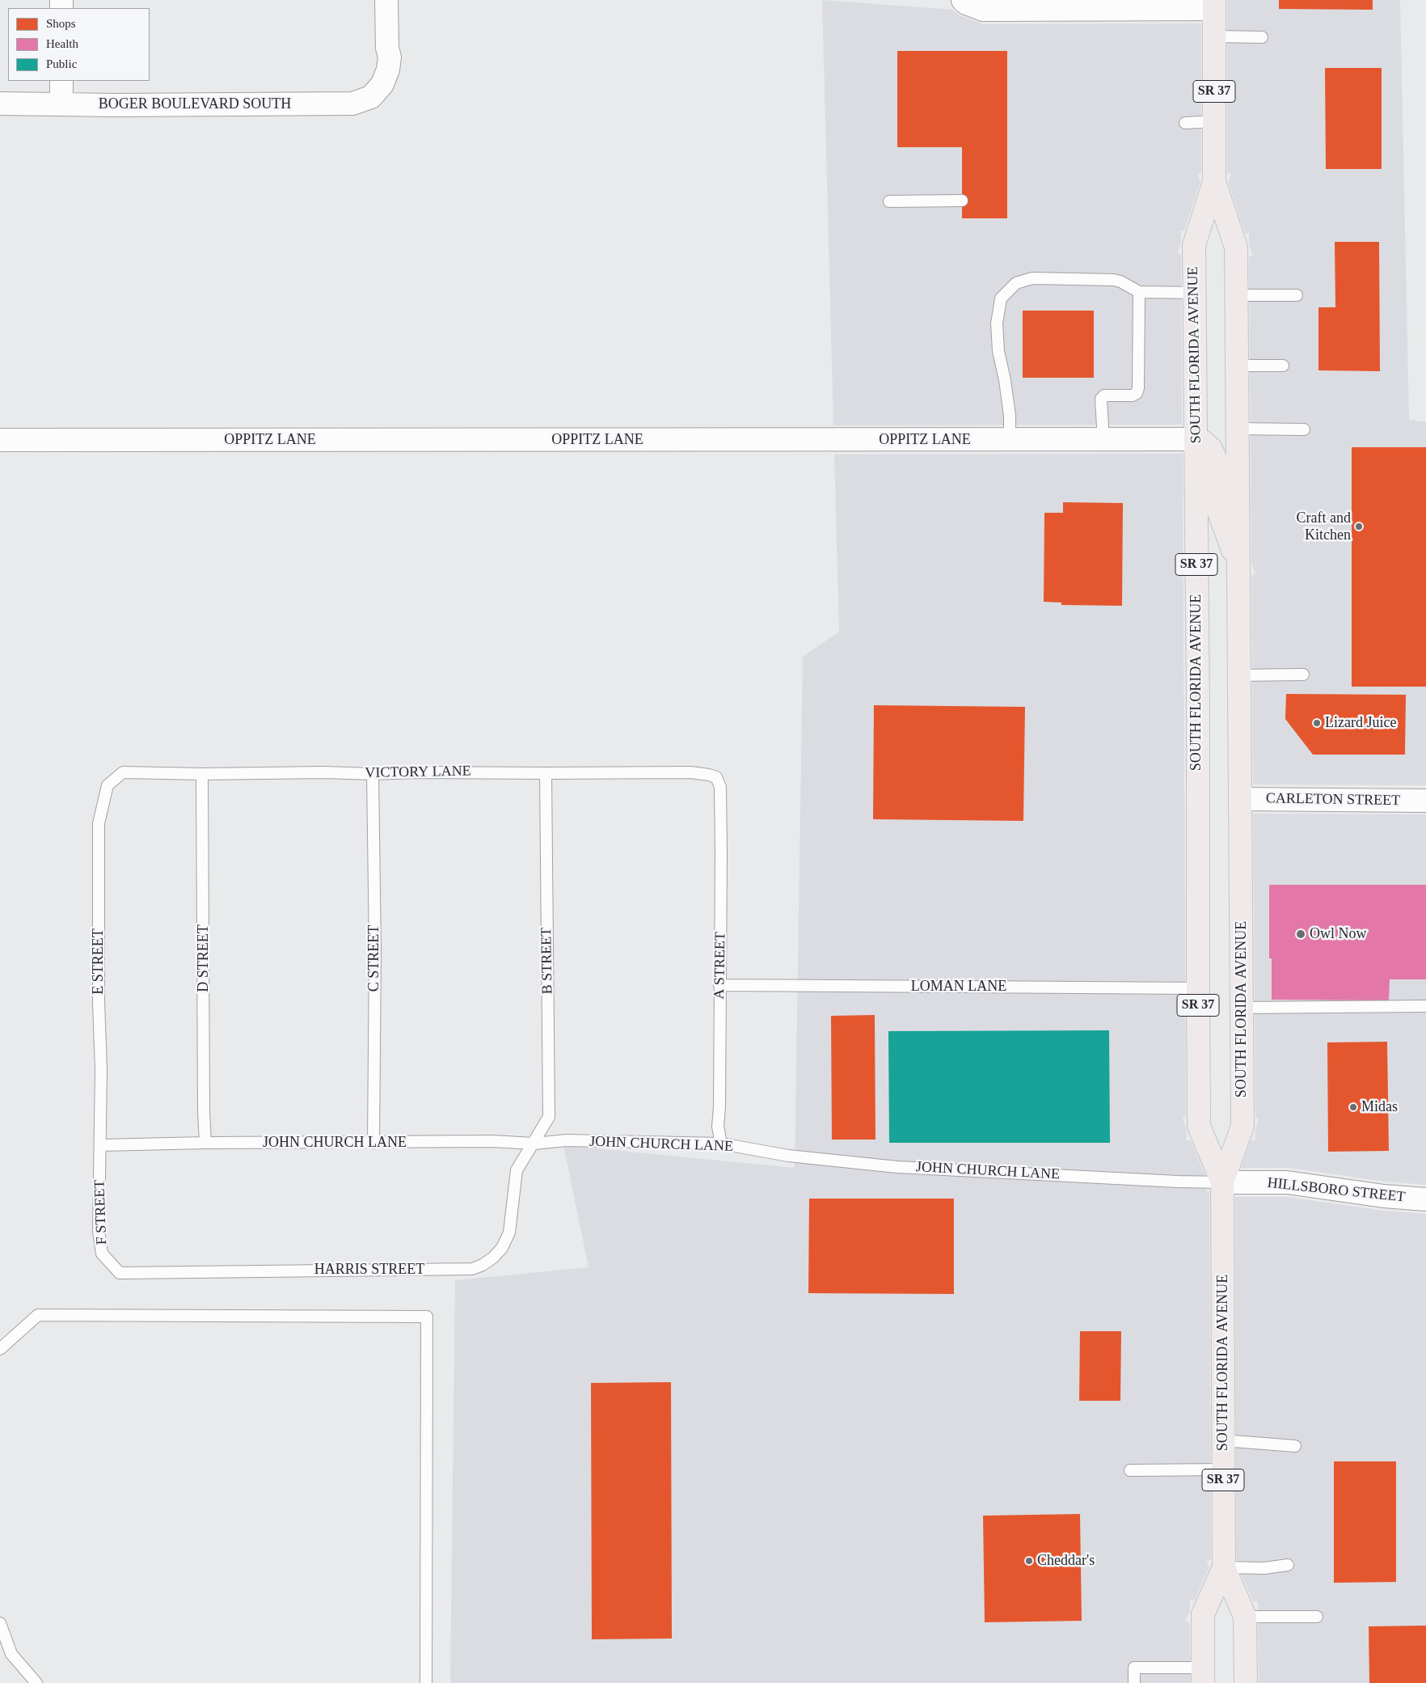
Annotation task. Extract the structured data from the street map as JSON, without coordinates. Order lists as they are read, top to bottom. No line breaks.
{"streets":{"main road":["SR 37","SOUTH FLORIDA AVENUE"],"street":["BOGER BOULEVARD SOUTH","OPPITZ LANE","CARLETON STREET","HILLSBORO STREET"],"lane":["VICTORY LANE","D STREET","C STREET","B STREET","E STREET","A STREET","LOMAN LANE","JOHN CHURCH LANE","F STREET","HARRIS STREET"]},"crossings":[["SOUTH FLORIDA AVENUE","OPPITZ LANE"],["SOUTH FLORIDA AVENUE","CARLETON STREET"],["SOUTH FLORIDA AVENUE","LOMAN LANE"],["SOUTH FLORIDA AVENUE","JOHN CHURCH LANE"],["SOUTH FLORIDA AVENUE","HILLSBORO STREET"],["VICTORY LANE","D STREET"],["VICTORY LANE","C STREET"],["VICTORY LANE","B STREET"],["VICTORY LANE","E STREET"],["VICTORY LANE","A STREET"],["D STREET","JOHN CHURCH LANE"],["C STREET","JOHN CHURCH LANE"],["B STREET","JOHN CHURCH LANE"],["B STREET","HARRIS STREET"],["E STREET","JOHN CHURCH LANE"],["E STREET","F STREET"],["A STREET","LOMAN LANE"],["A STREET","JOHN CHURCH LANE"],["JOHN CHURCH LANE","HILLSBORO STREET"],["JOHN CHURCH LANE","F STREET"],["JOHN CHURCH LANE","HARRIS STREET"],["F STREET","HARRIS STREET"]],"places":["Craft and Kitchen","Lizard Juice","Owl Now","Midas","Cheddar's"],"legend":["Shops","Health","Public"]}
